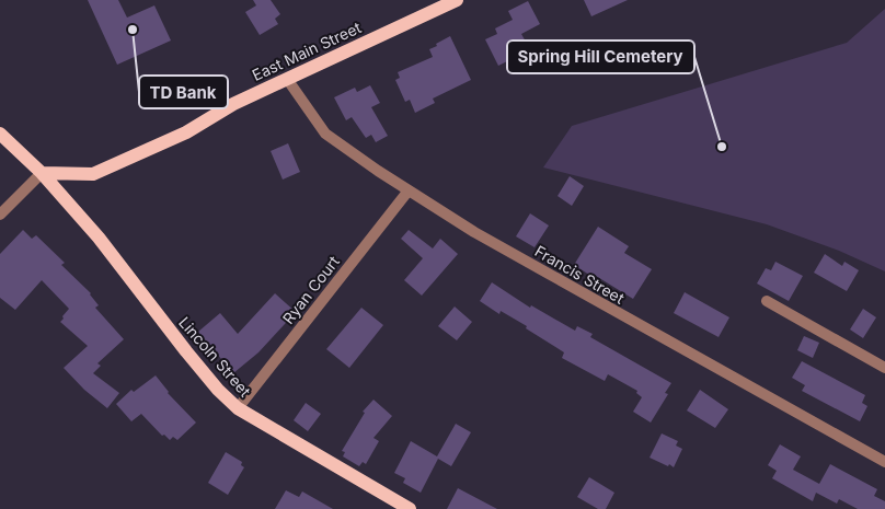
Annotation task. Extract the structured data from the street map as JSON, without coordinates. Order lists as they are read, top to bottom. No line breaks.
{"streets":{"main road":["East Main Street","Lincoln Street"],"street":["Francis Street","Ryan Court"]},"crossings":[["East Main Street","Francis Street"],["East Main Street","Lincoln Street"],["Francis Street","Ryan Court"],["Ryan Court","Lincoln Street"]],"places":["TD Bank","Spring Hill Cemetery"]}
